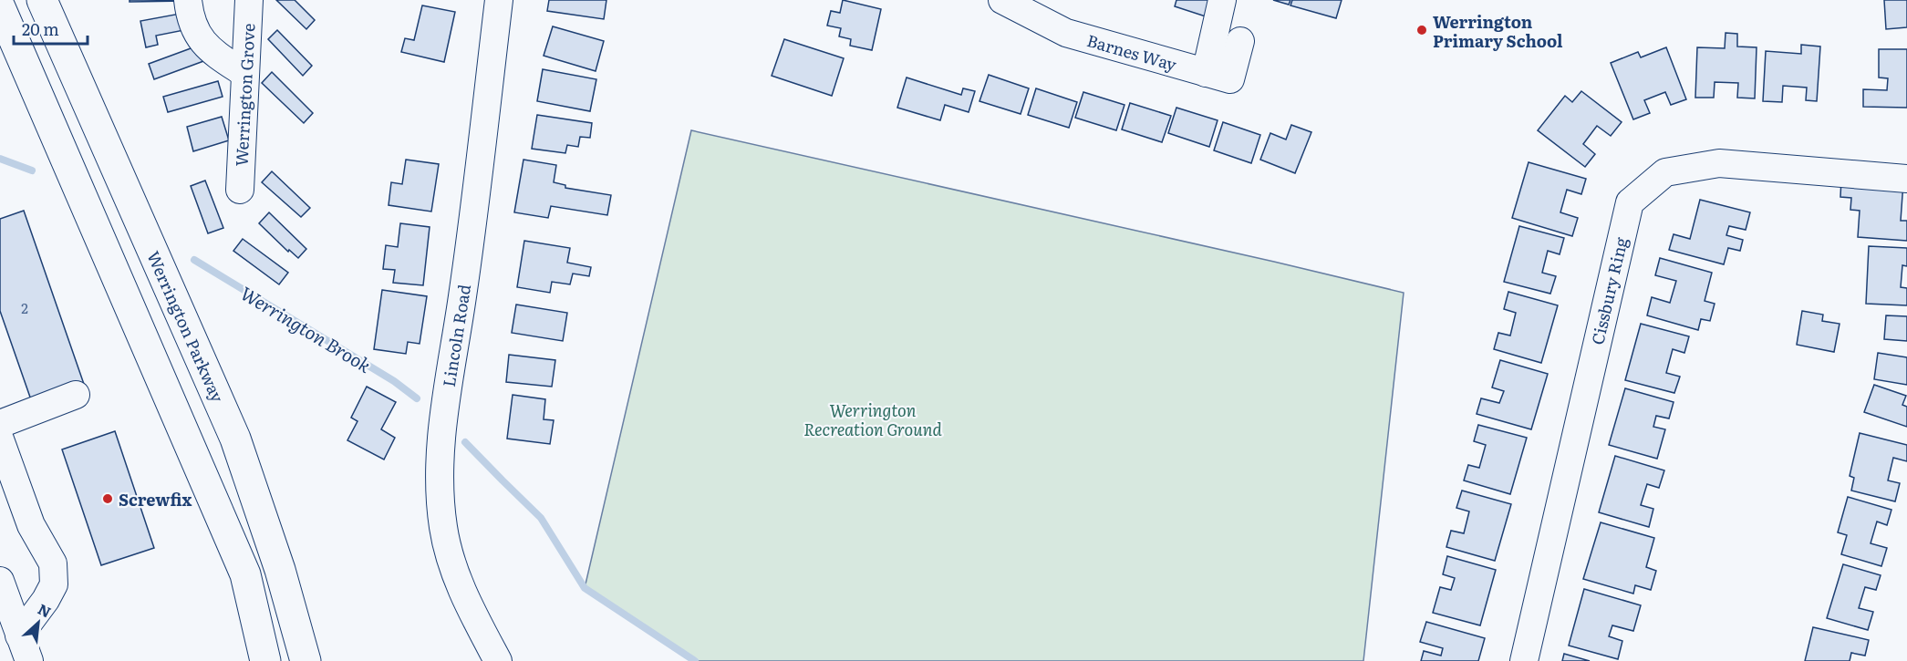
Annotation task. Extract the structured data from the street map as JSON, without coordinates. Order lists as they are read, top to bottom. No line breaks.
{"streets":{"highway":["Werrington Parkway"],"street":["Barnes Way","Werrington Grove","Cissbury Ring","Lincoln Road"]},"water":["Werrington Brook"],"parks":["Werrington Recreation Ground"],"places":["Werrington Primary School","Screwfix"],"house_numbers":["2"],"scale_bar":"20 m","north":"top right"}
